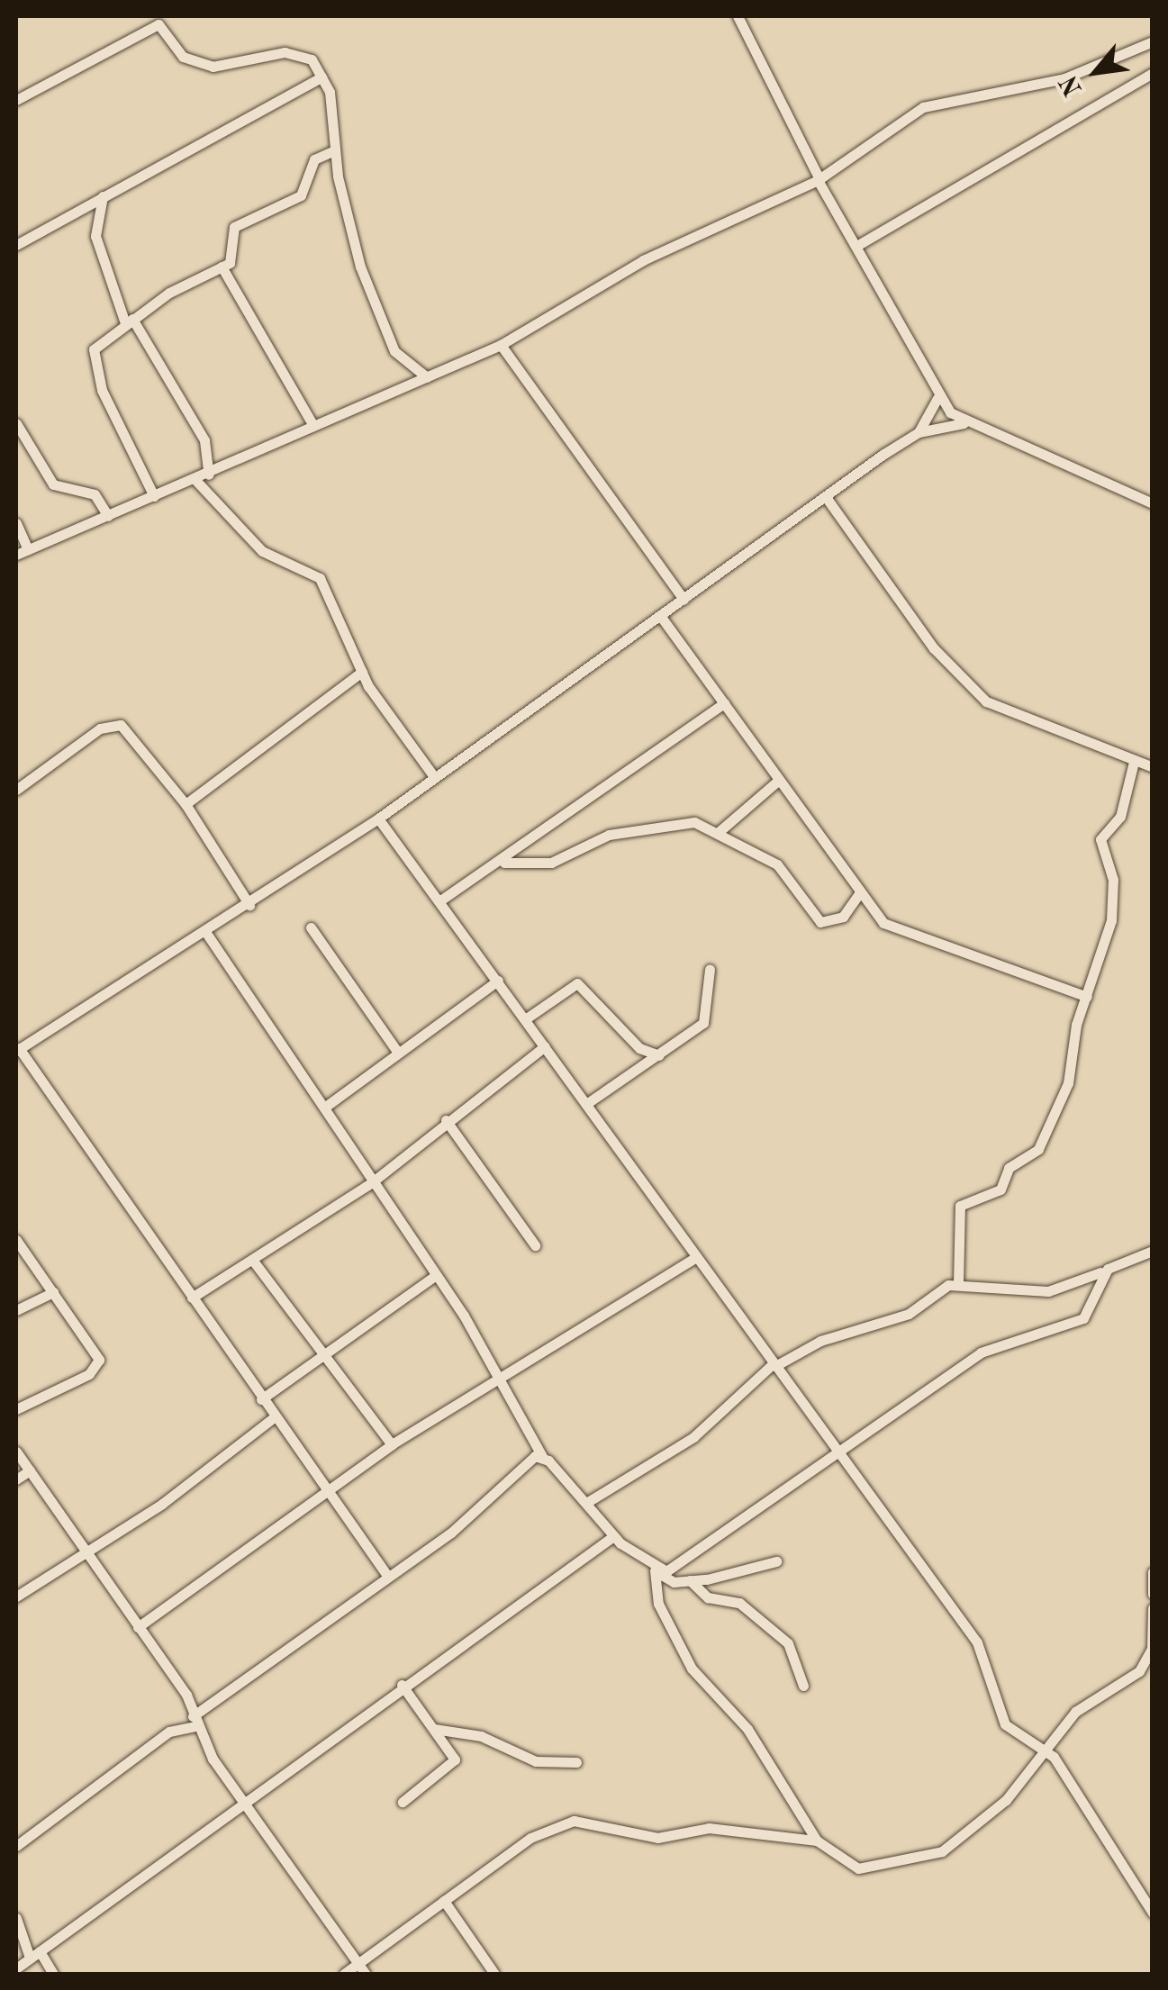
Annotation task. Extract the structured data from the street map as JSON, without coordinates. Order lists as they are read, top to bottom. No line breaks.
{"north":"bottom left"}
